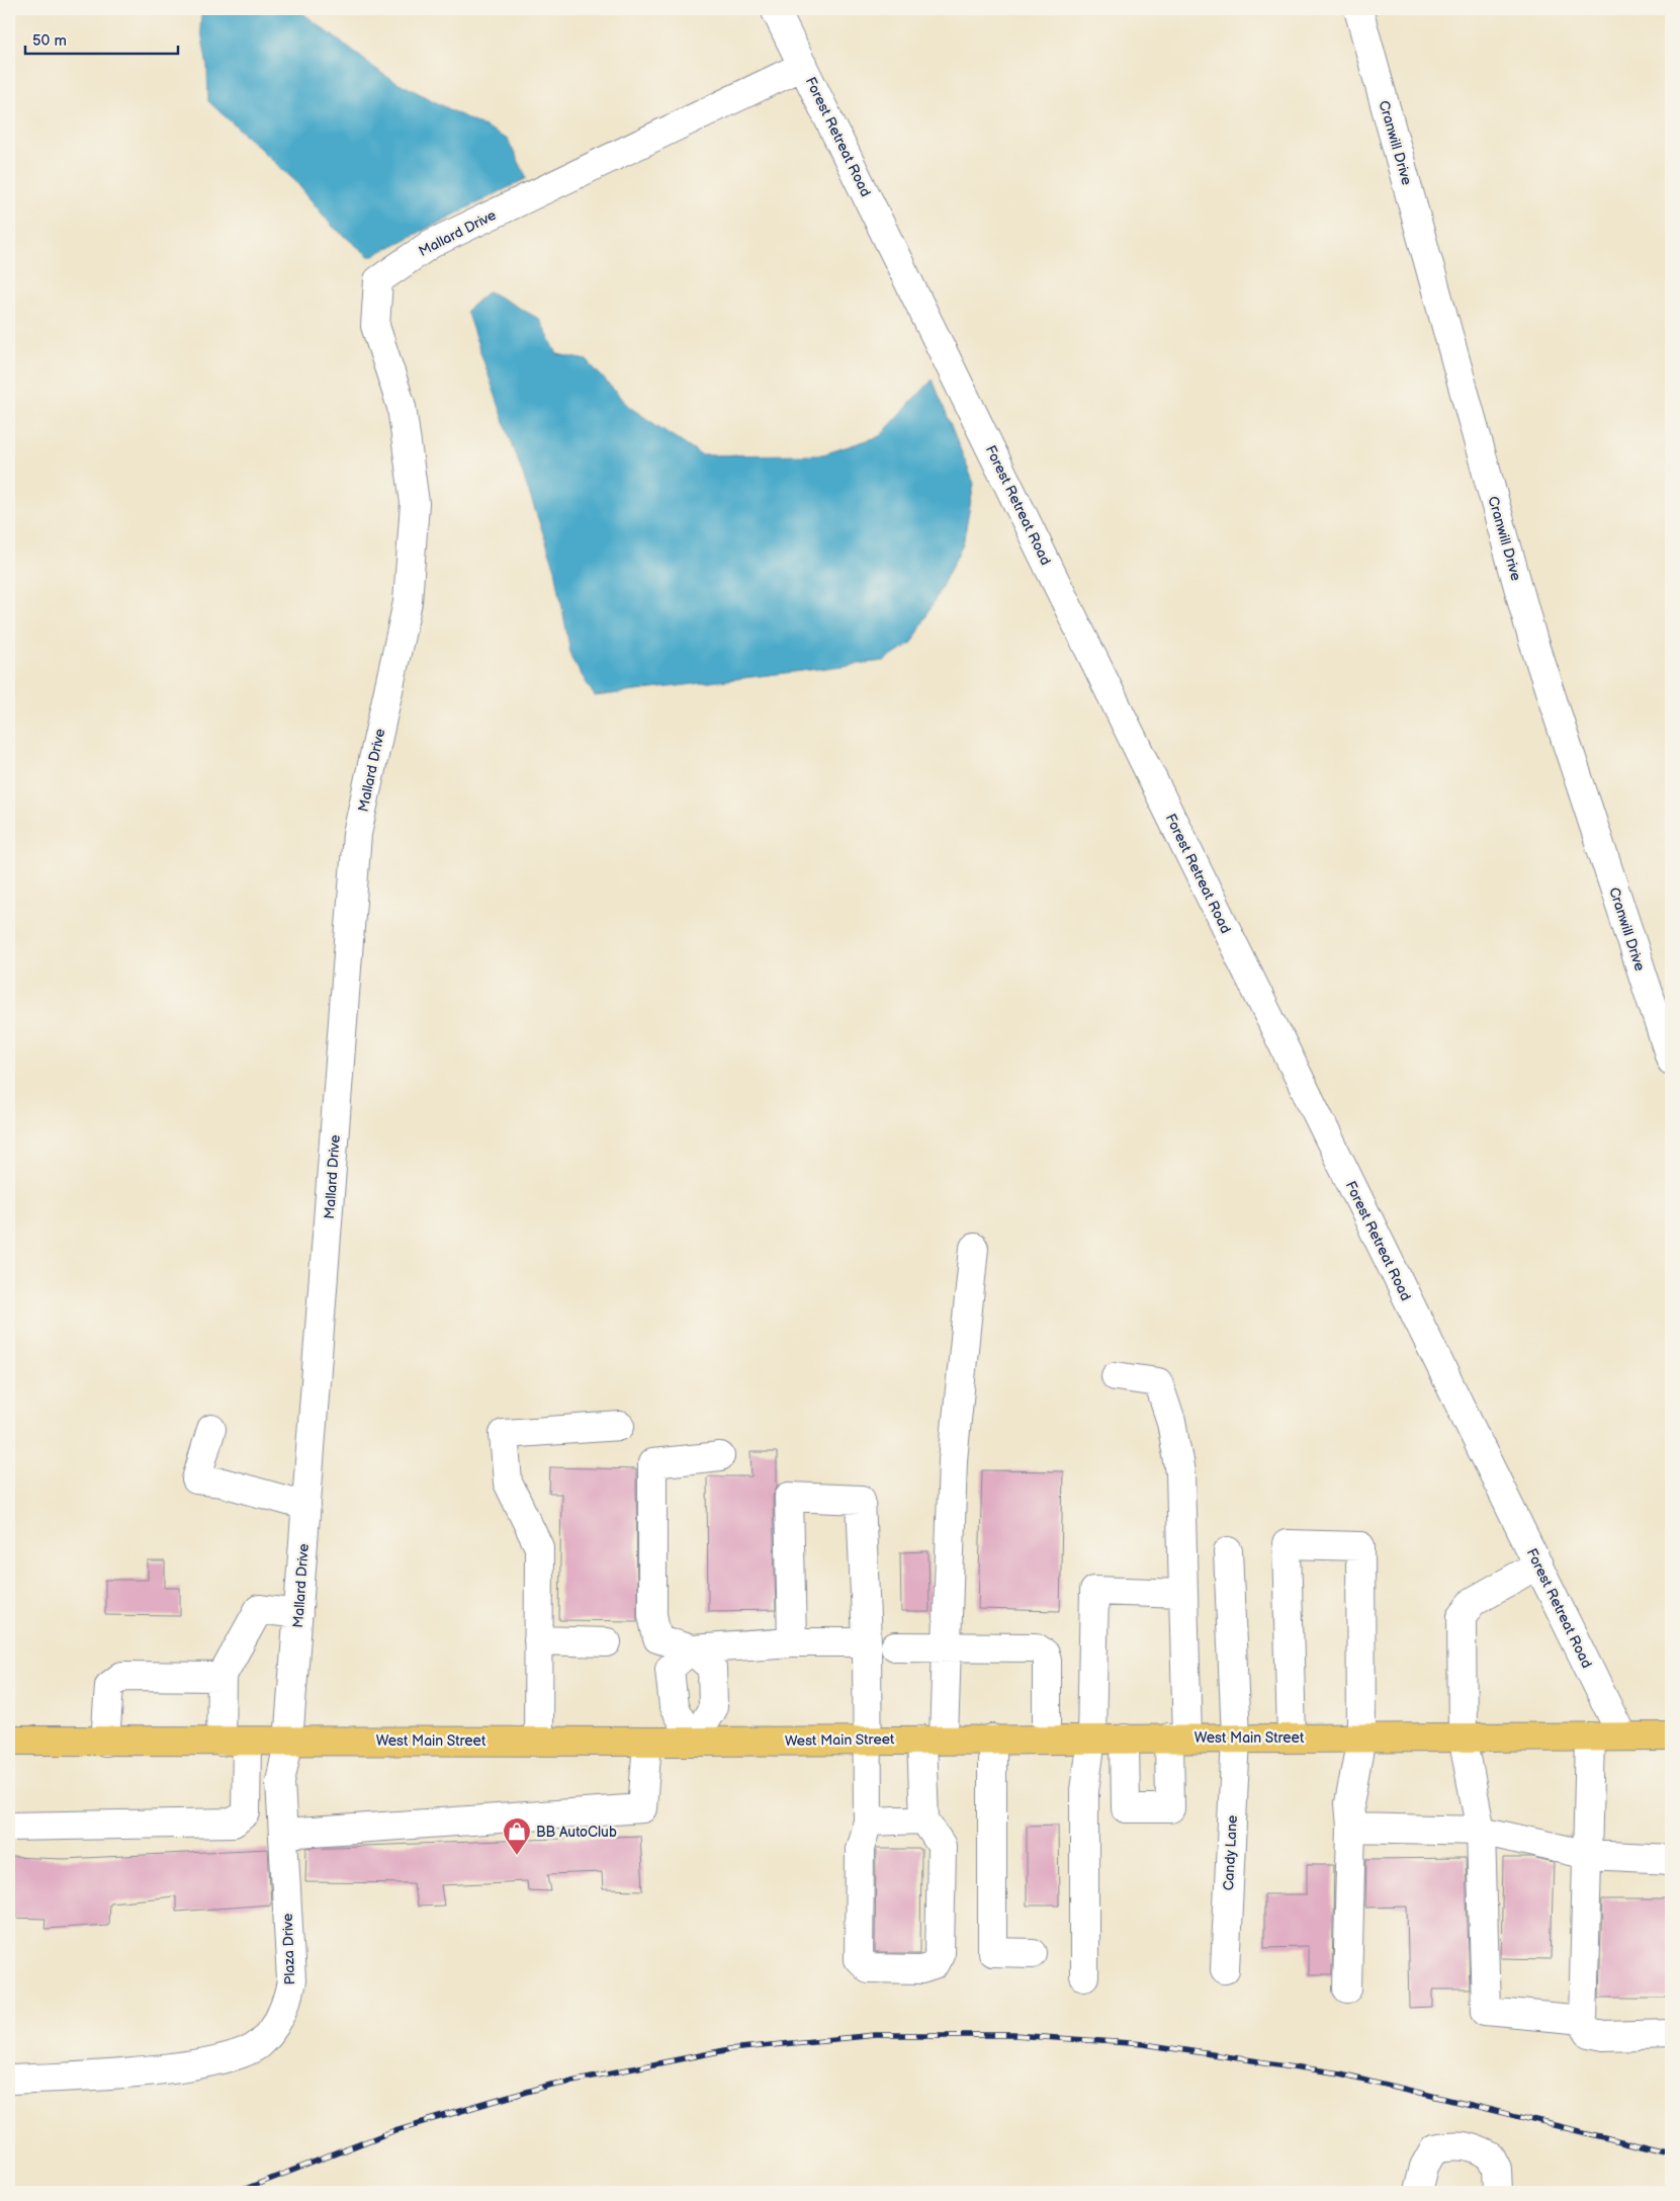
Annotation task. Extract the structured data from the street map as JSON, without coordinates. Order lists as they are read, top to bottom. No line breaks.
{"streets":{"main road":["West Main Street"],"street":["Forest Retreat Road","Cranwill Drive","Mallard Drive","Candy Lane","Plaza Drive"]},"crossings":[["Forest Retreat Road","Mallard Drive"],["Forest Retreat Road","West Main Street"],["Mallard Drive","West Main Street"],["Mallard Drive","Plaza Drive"],["West Main Street","Candy Lane"],["West Main Street","Plaza Drive"]],"places":{"shop":["BB AutoClub"]},"scale_bar":"50 m"}
